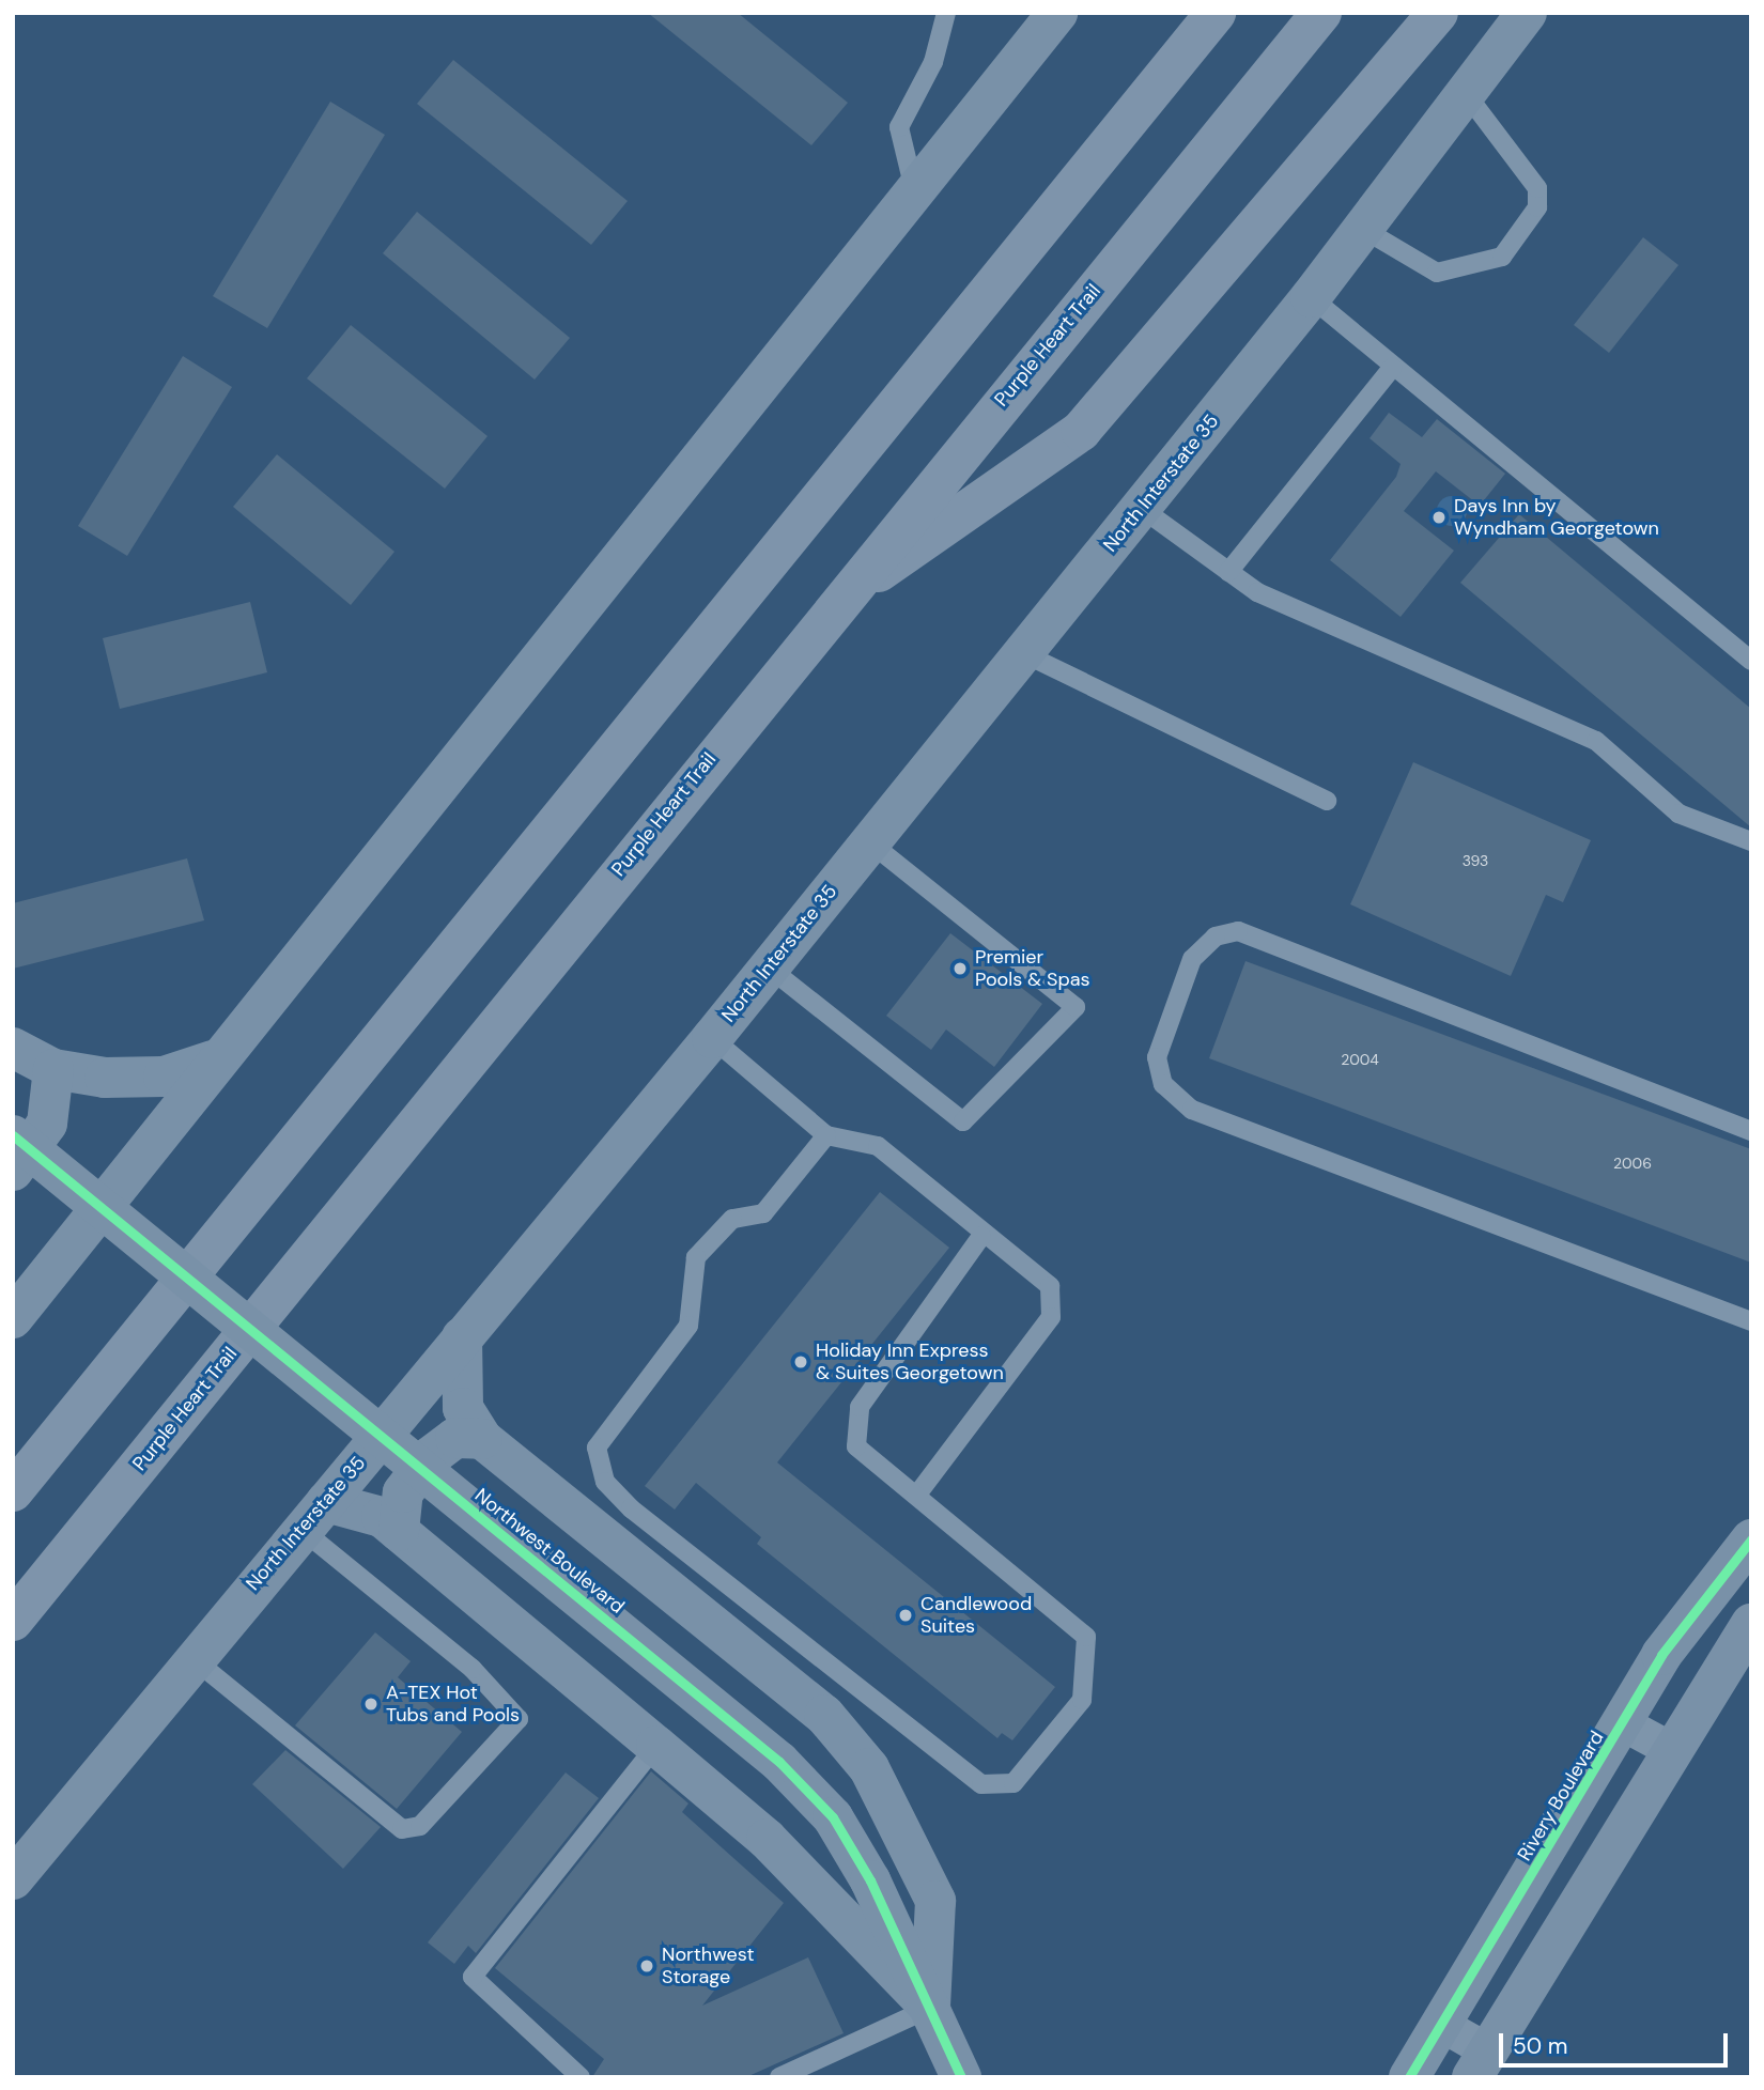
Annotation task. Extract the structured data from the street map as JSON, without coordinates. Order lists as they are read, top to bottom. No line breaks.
{"streets":{"highway":["Purple Heart Trail"],"street":["North Interstate 35","Northwest Boulevard","Rivery Boulevard"]},"places":["Days Inn by Wyndham Georgetown","Premier Pools & Spas","Holiday Inn Express & Suites Georgetown","Candlewood Suites","A-TEX Hot Tubs and Pools","Northwest Storage"],"house_numbers":["393","2004","2006"],"scale_bar":"50 m"}
